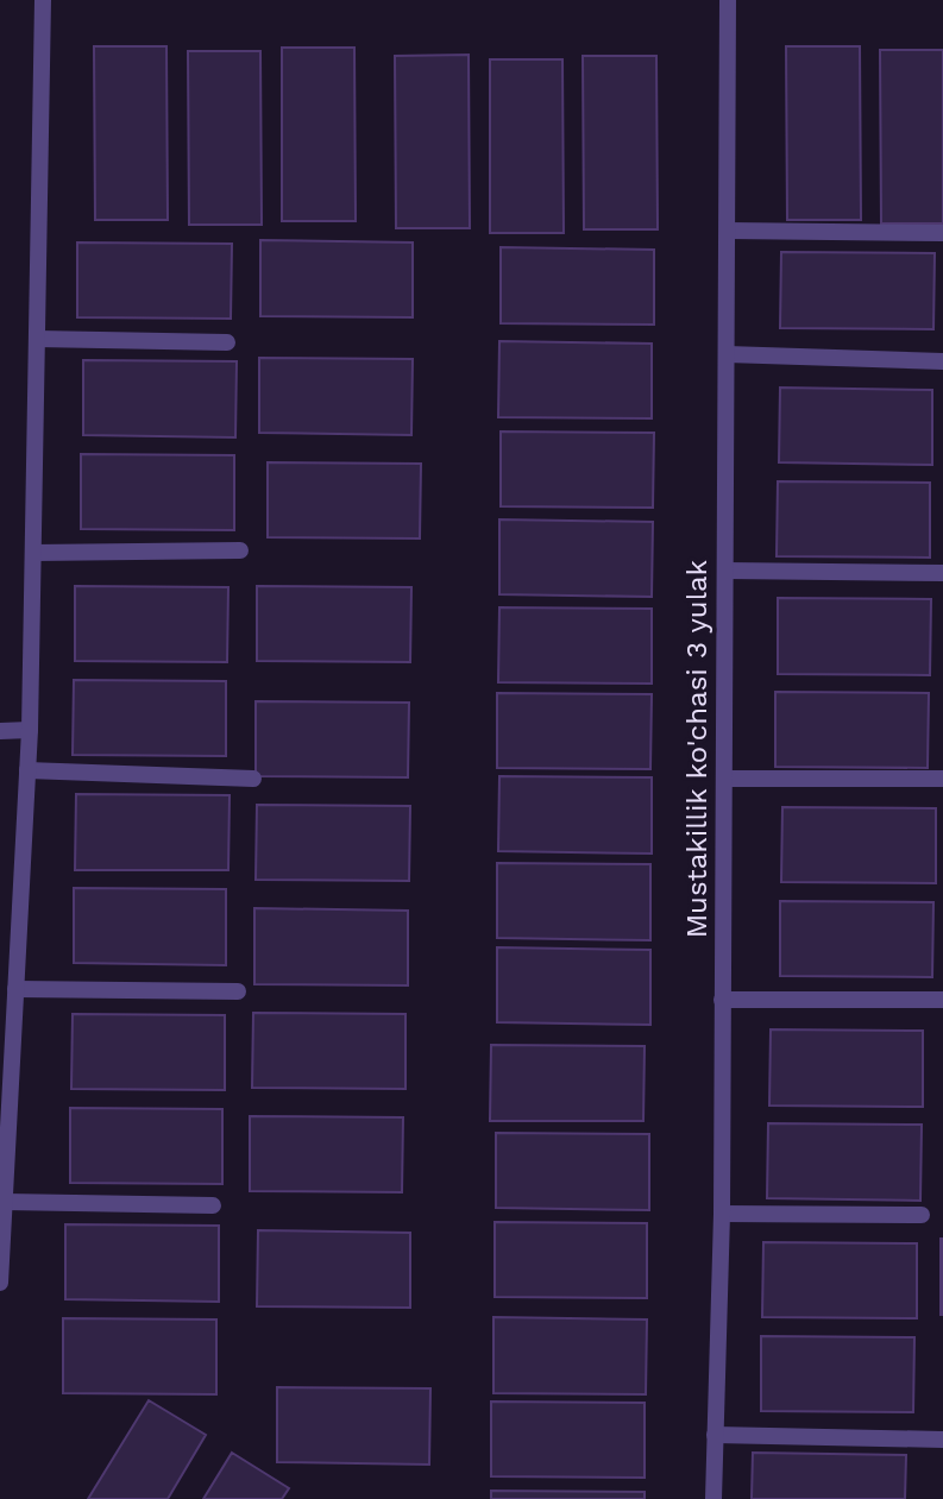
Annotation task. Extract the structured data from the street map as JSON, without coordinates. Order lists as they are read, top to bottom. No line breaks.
{"streets":{"street":["Mustakillik ko'chasi 3 yulak"]}}
